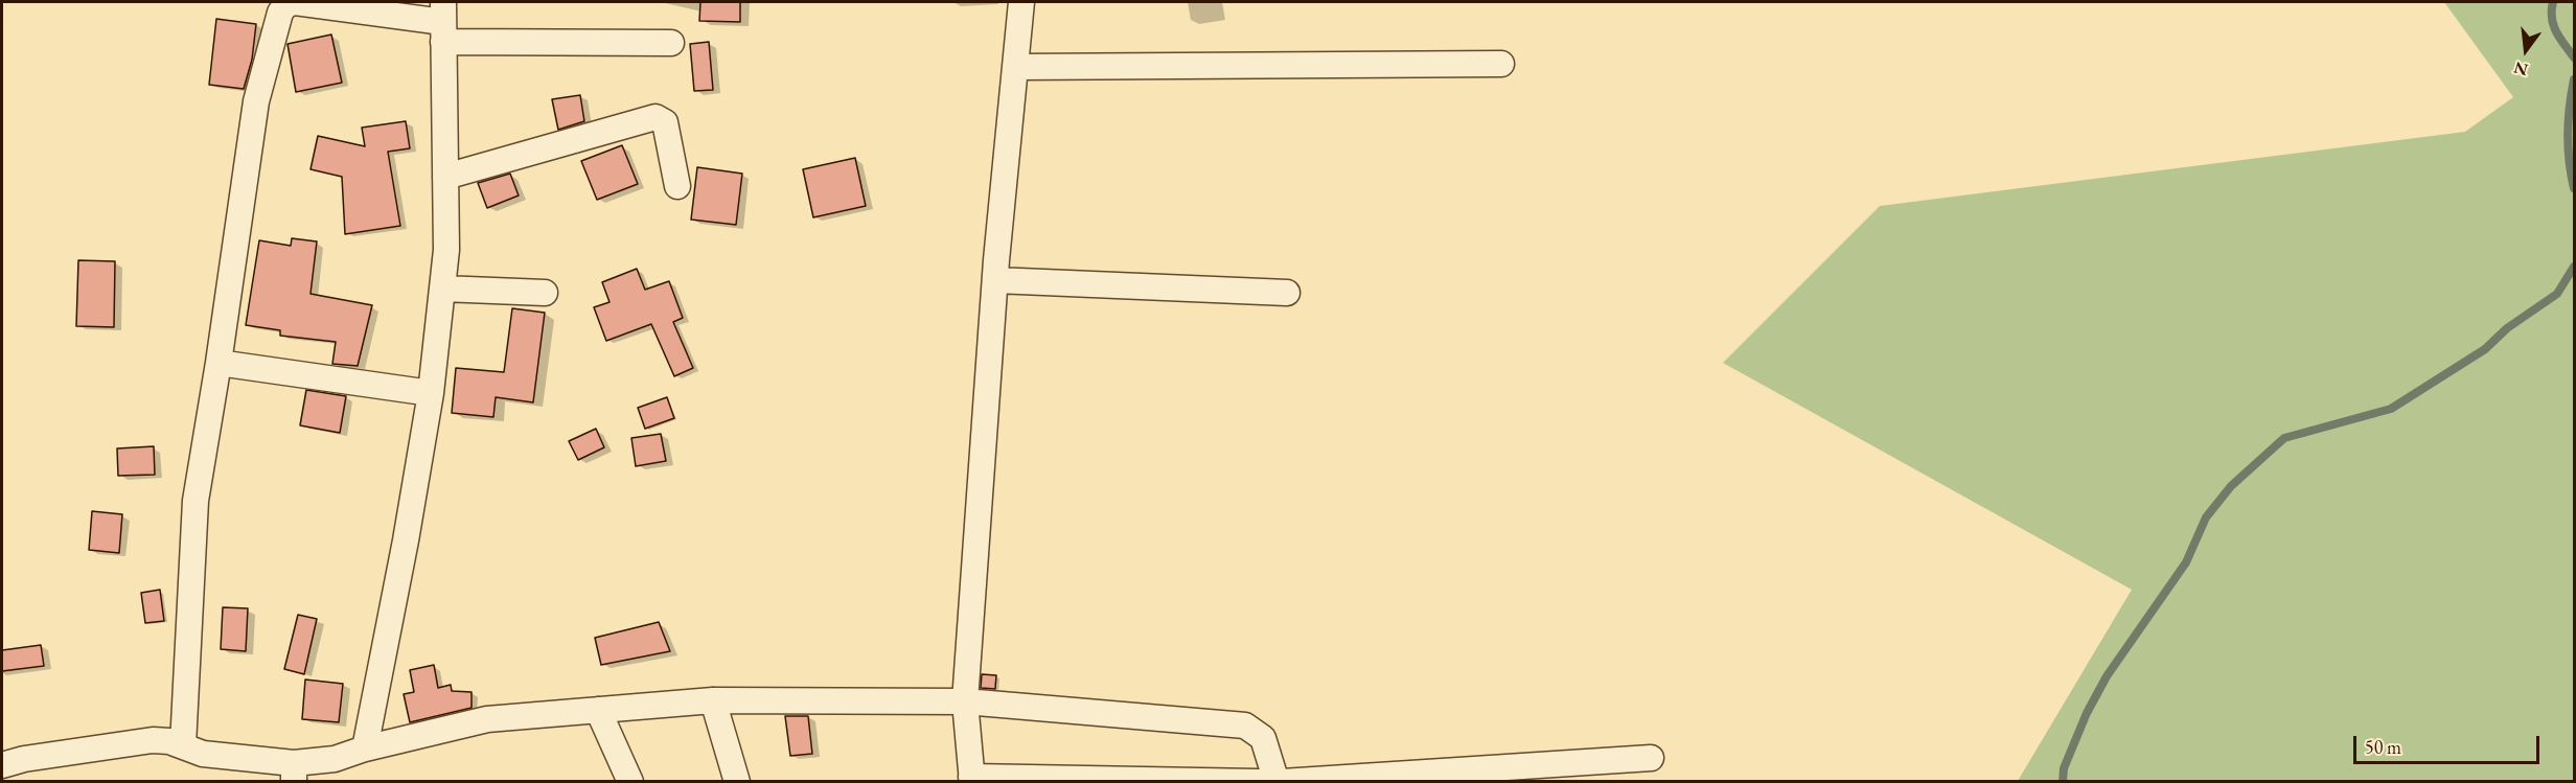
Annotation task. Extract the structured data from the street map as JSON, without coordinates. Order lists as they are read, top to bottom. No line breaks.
{"scale_bar":"50 m","north":"bottom"}
